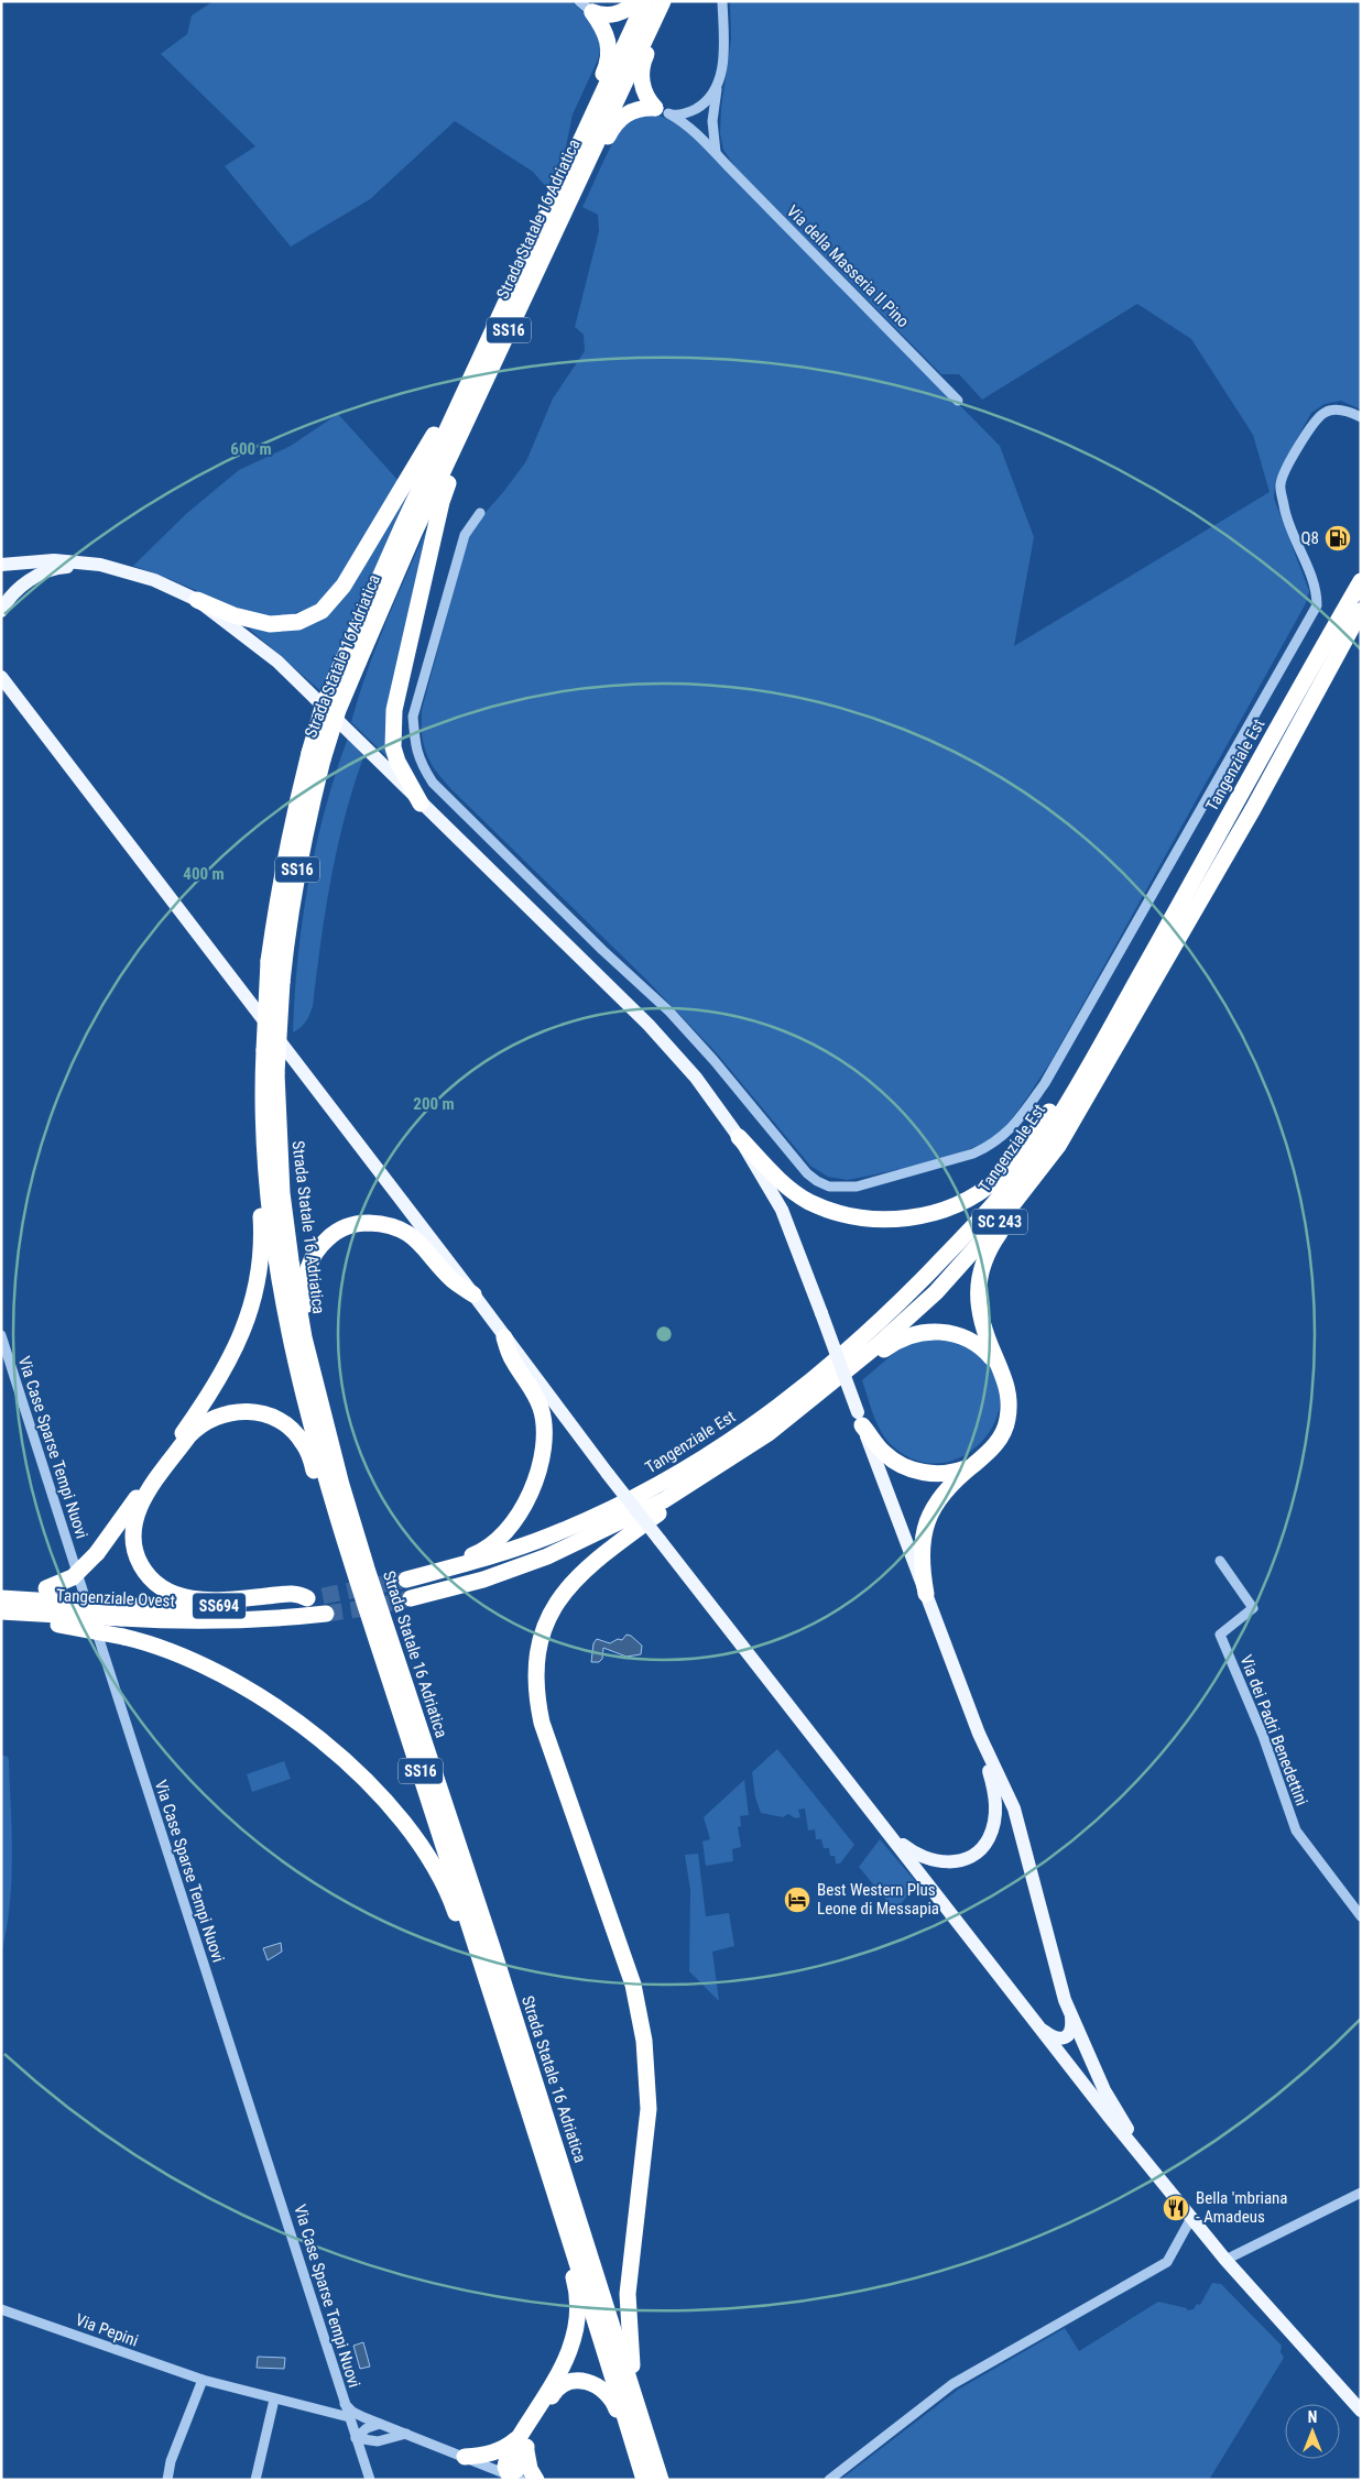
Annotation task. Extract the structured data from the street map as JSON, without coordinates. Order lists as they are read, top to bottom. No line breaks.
{"streets":{"highway":["Strada Statale 16 Adriatica","SS16","Tangenziale Est","SC 243","Tangenziale Ovest","SS694"],"street":["Via della Masseria Il Pino","Via Case Sparse Tempi Nuovi","Via dei Padri Benedettini","Via Pepini"]},"crossings":[["Strada Statale 16 Adriatica","Tangenziale Ovest"],["Via Case Sparse Tempi Nuovi","Via Pepini"]],"places":{"fuel station":["Q8"],"hotel":["Best Western Plus Leone di Messapia"],"restaurant":["Bella 'mbriana - Amadeus"]},"north":"top","rings":["600 m","400 m","200 m"]}
